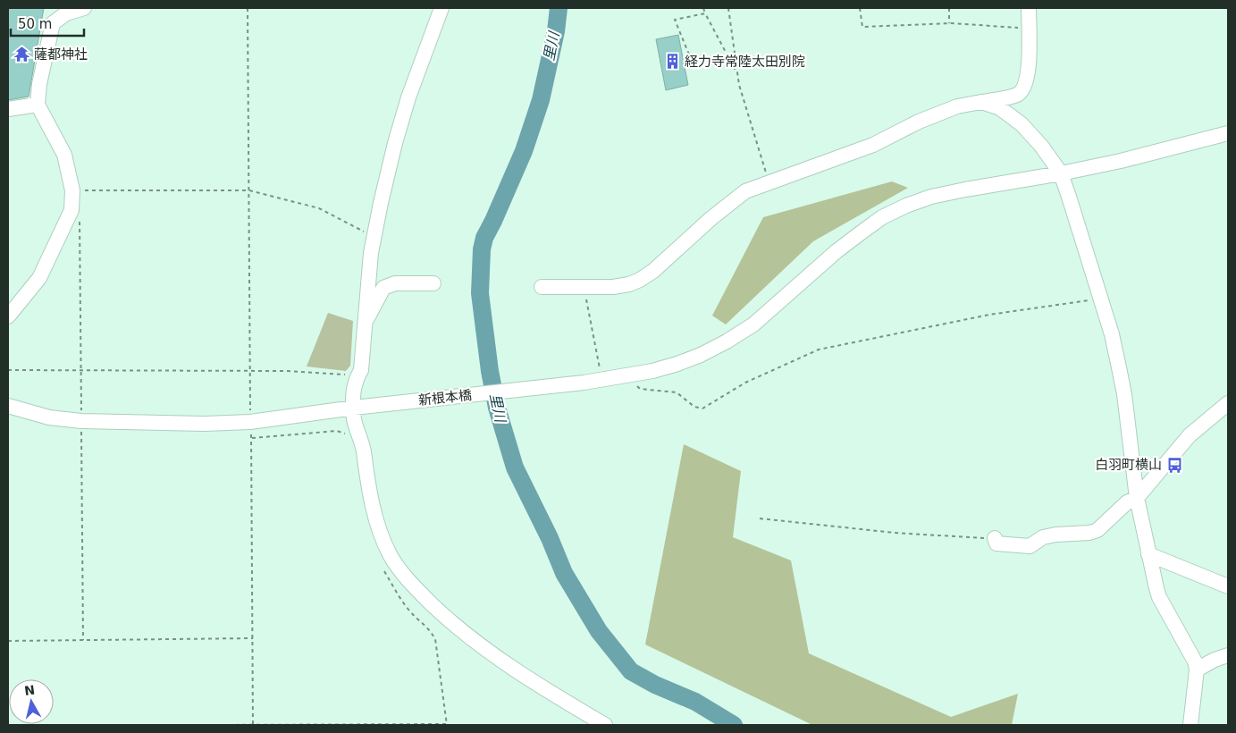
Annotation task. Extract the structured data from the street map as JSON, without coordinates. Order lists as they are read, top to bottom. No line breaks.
{"streets":{"street":["新根本橋"]},"water":["里川"],"places":{"temple":["薩都神社"],"building":["経力寺常陸太田別院"],"bus stop":["白羽町横山"]},"scale_bar":"50 m","north":"top"}
